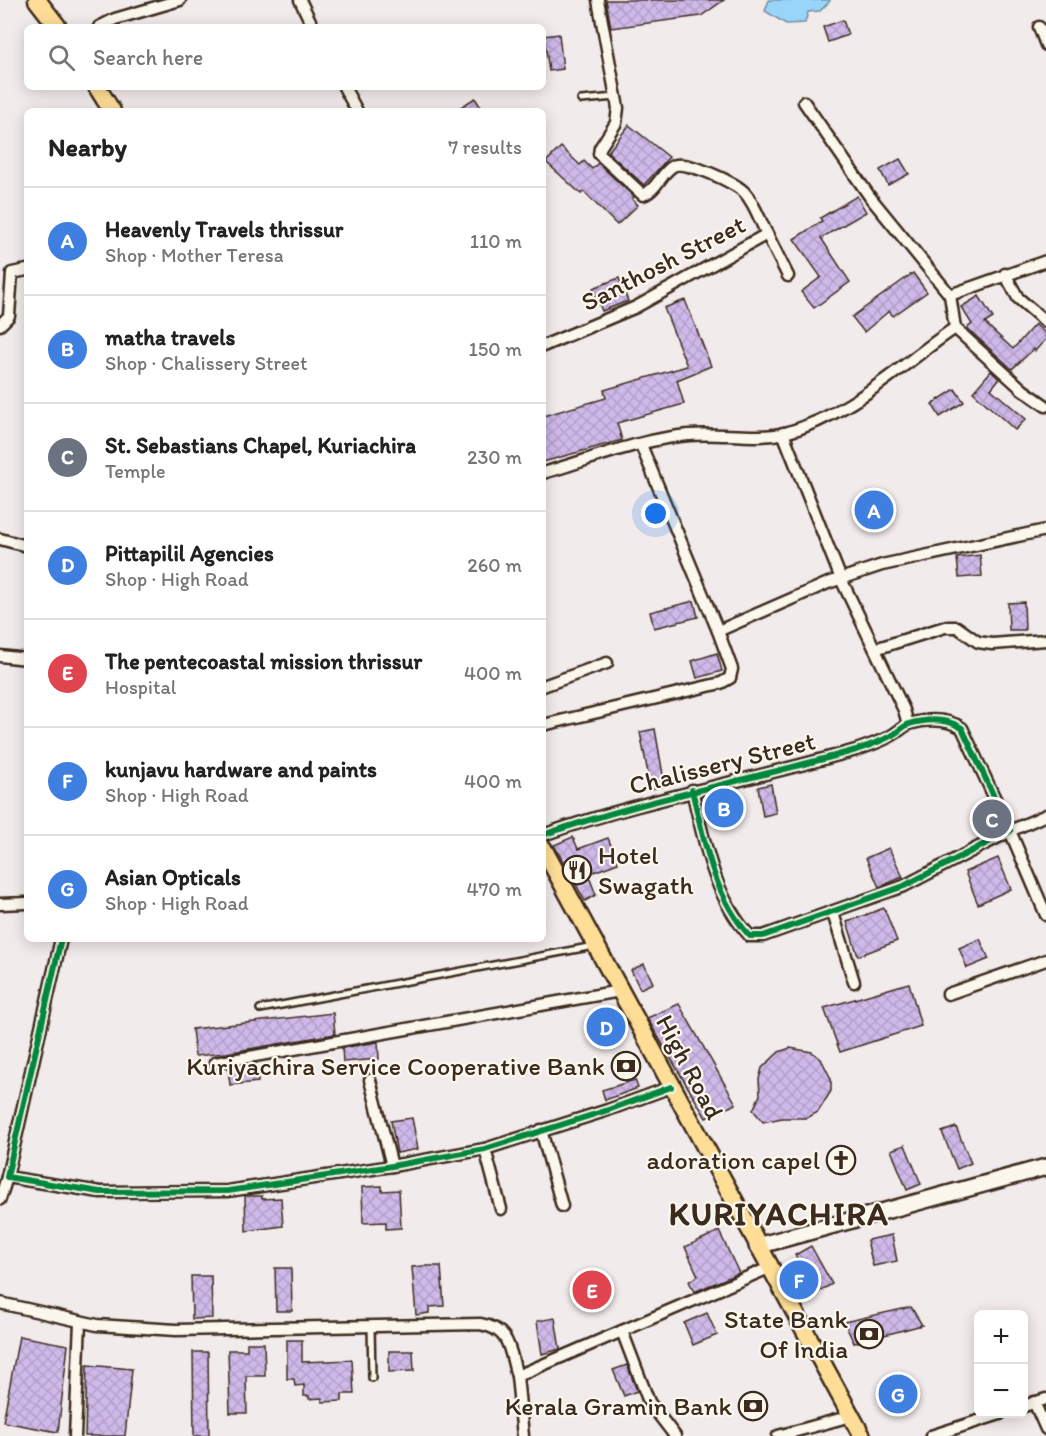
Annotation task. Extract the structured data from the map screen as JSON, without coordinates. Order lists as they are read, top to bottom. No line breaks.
{"streets":{"main road":["High Road"],"street":["Santhosh Street","Chalissery Street"]},"districts":["KURIYACHIRA"],"places":{"restaurant":["Hotel Swagath"],"bank":["Kuriyachira Service Cooperative Bank","State Bank Of India","Kerala Gramin Bank"],"church":["adoration capel"]},"page":{"search":"Search here","heading":["Nearby","7 results"],"list":[{"mark":"A","name":"Heavenly Travels thrissur","note":"Shop · Mother Teresa","value":"110 m"},{"mark":"B","name":"matha travels","note":"Shop · Chalissery Street","value":"150 m"},{"mark":"C","name":"St. Sebastians Chapel, Kuriachira","note":"Temple","value":"230 m"},{"mark":"D","name":"Pittapilil Agencies","note":"Shop · High Road","value":"260 m"},{"mark":"E","name":"The pentecoastal mission thrissur","note":"Hospital","value":"400 m"},{"mark":"F","name":"kunjavu hardware and paints","note":"Shop · High Road","value":"400 m"},{"mark":"G","name":"Asian Opticals","note":"Shop · High Road","value":"470 m"}],"pins":["A","B","C","D","F","E","G"],"map_buttons":["+","−"]}}
